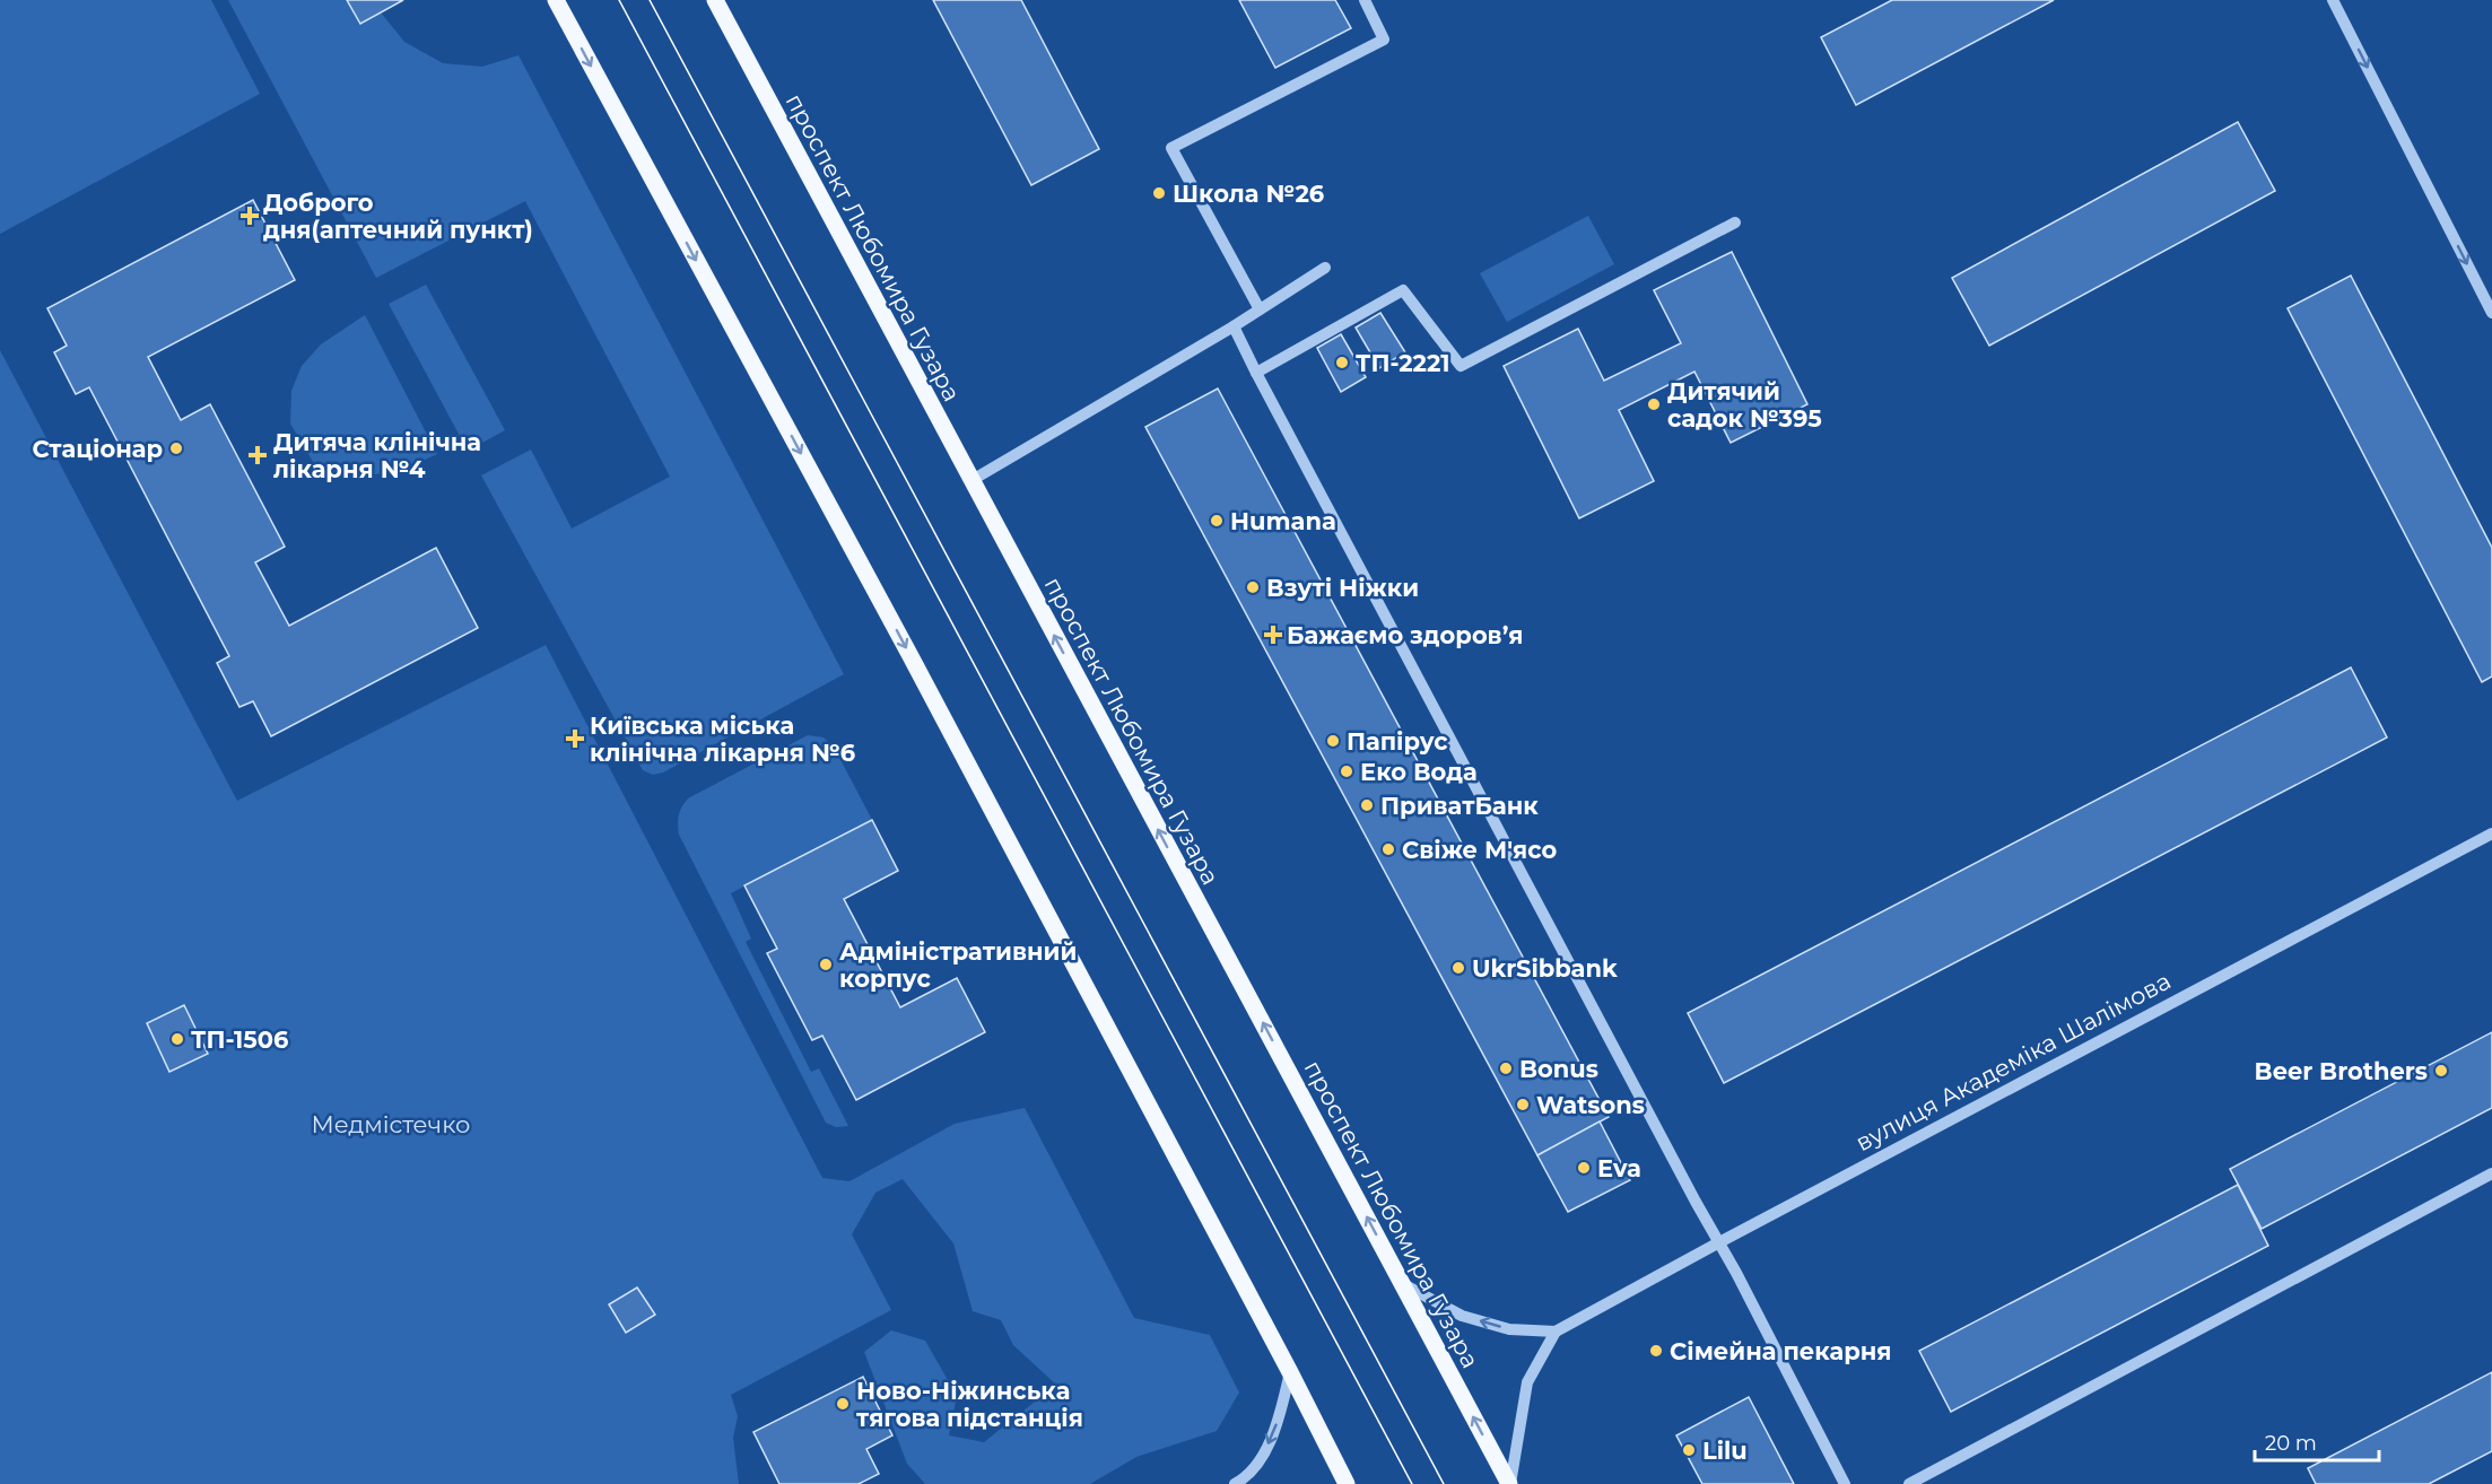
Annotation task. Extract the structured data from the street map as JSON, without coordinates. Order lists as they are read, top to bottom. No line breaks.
{"streets":{"main road":["проспект Любомира Гузара"],"street":["вулиця Академіка Шалімова"]},"parks":["Медмістечко"],"places":{"other":["Школа №26","ТП-2221","Дитячий садок №395","Стаціонар","Humana","Взуті Ніжки","Папірус","Еко Вода","ПриватБанк","Свіже М'ясо","Адміністративний корпус","UkrSibbank","ТП-1506","Bonus","Beer Brothers","Watsons","Eva","Сімейна пекарня","Ново-Ніжинська тягова підстанція","Lilu"],"health":["Доброго дня(аптечний пункт)","Дитяча клінічна лікарня №4","Бажаємо здоровʼя","Київська міська клінічна лікарня №6"]},"scale_bar":"20 m"}
